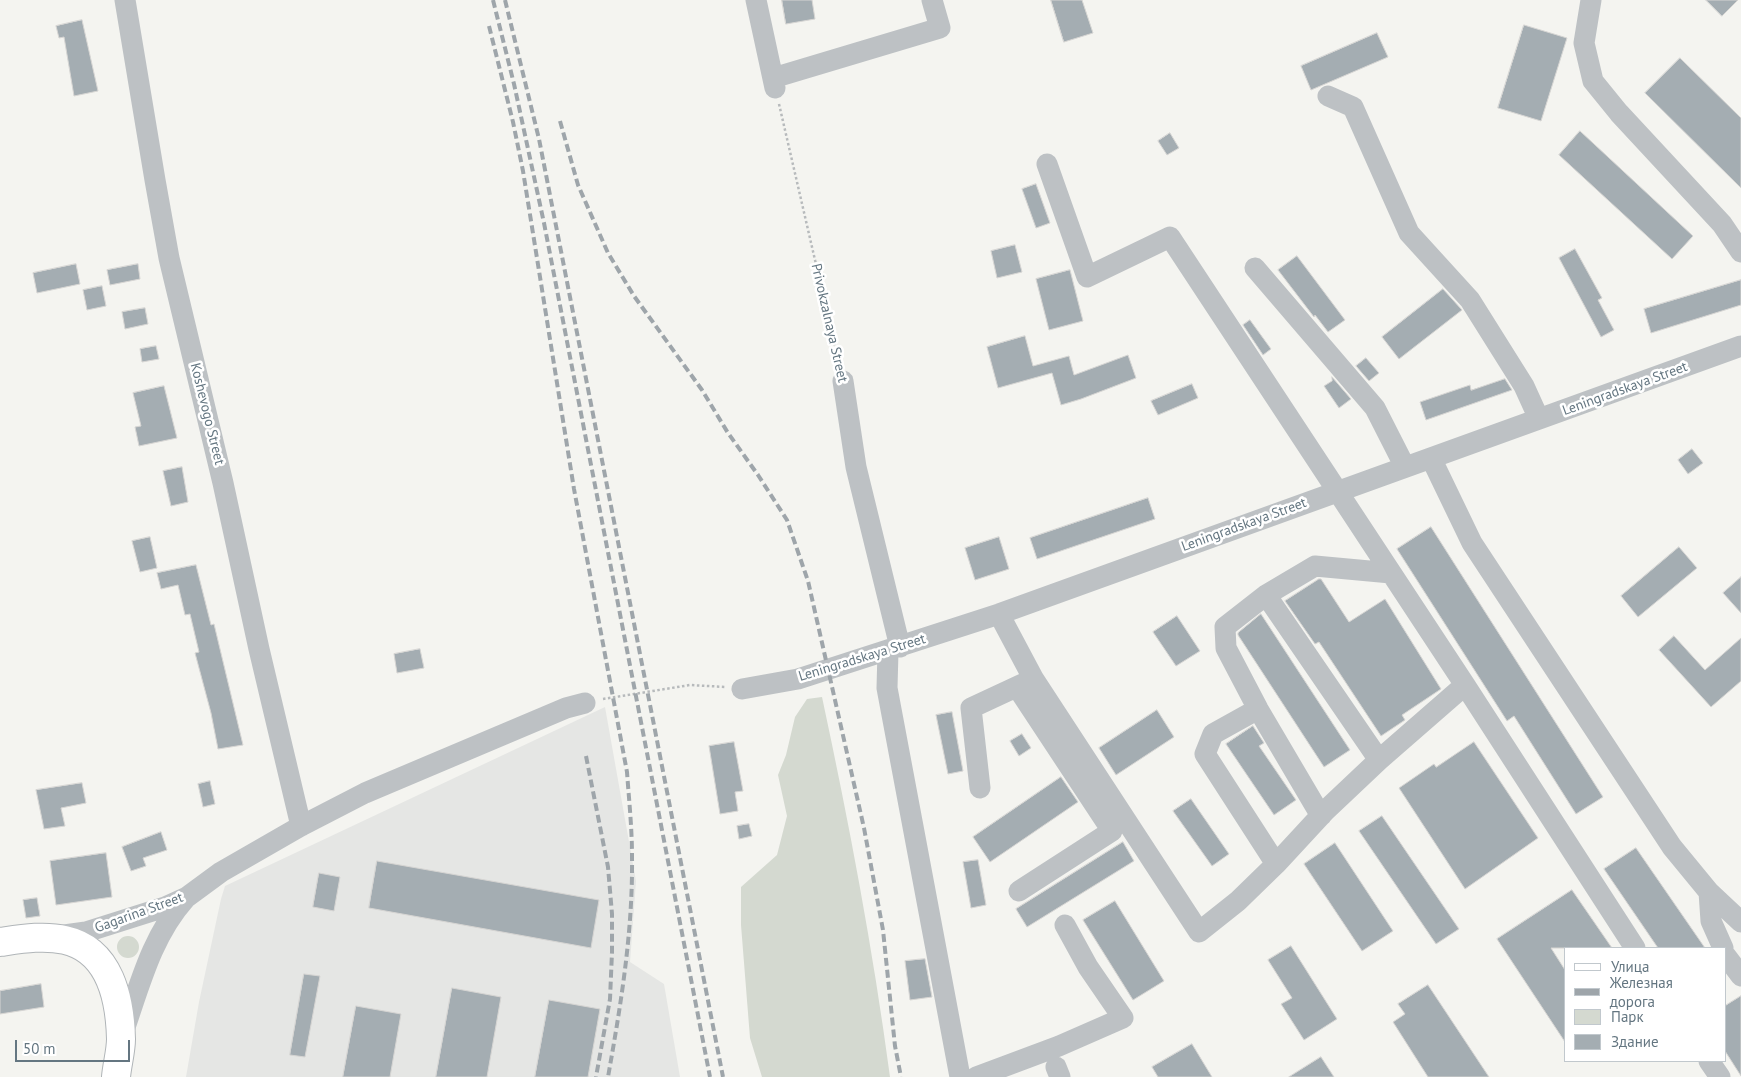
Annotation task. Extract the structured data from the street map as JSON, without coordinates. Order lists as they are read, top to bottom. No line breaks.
{"streets":{"main road":["Gagarina Street"],"street":["Privokzalnaya Street","Leningradskaya Street","Koshevogo Street"]},"crossings":[["Privokzalnaya Street","Leningradskaya Street"],["Koshevogo Street","Gagarina Street"]],"legend":["Улица","Железная дорога","Парк","Здание"],"scale_bar":"50 m"}
